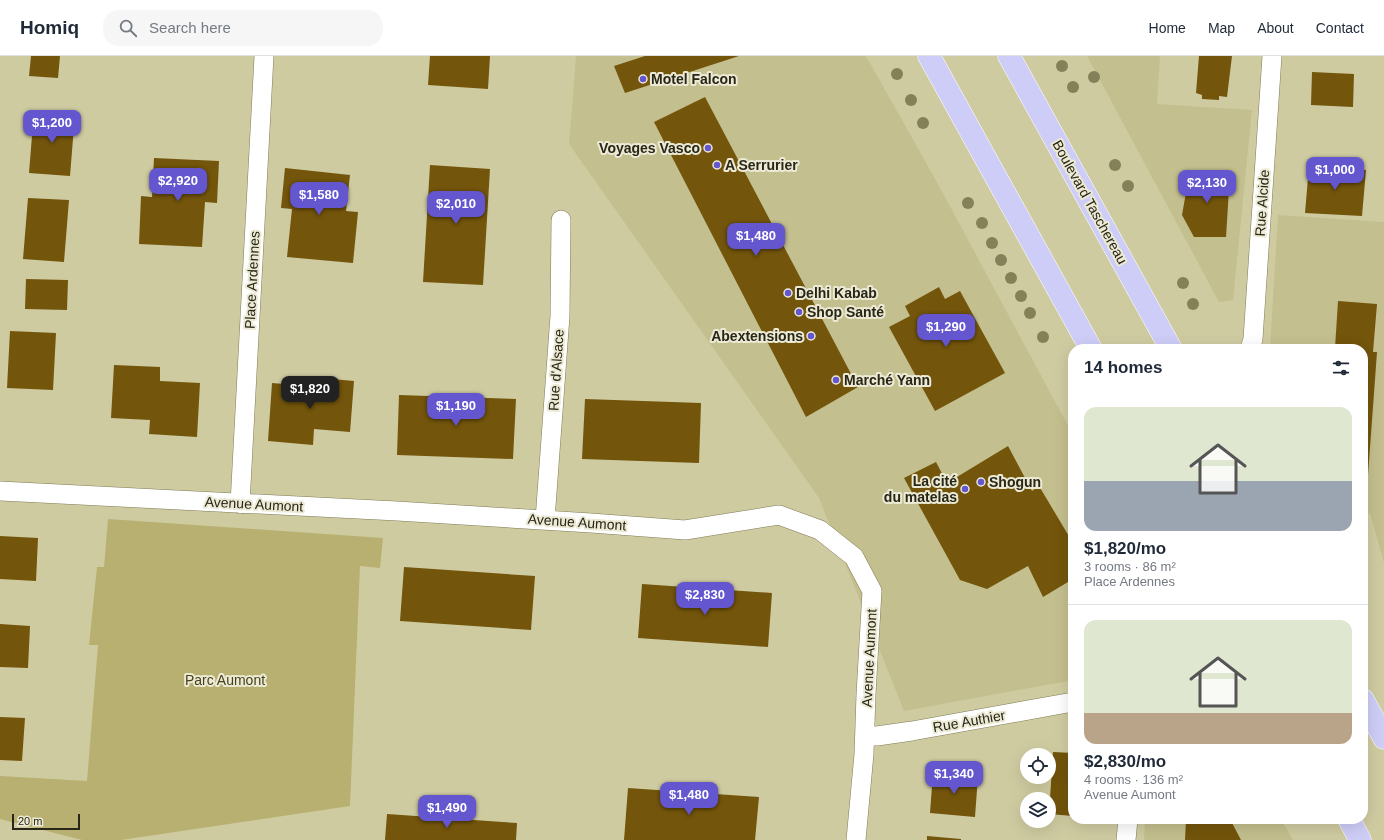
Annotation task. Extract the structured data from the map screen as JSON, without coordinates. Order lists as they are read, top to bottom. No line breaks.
{"streets":{"main road":["Boulevard Taschereau"],"street":["Rue Alcide","Place Ardennes","Rue d'Alsace","Avenue Aumont","Rue Authier"]},"crossings":[["Place Ardennes","Avenue Aumont"],["Rue d'Alsace","Avenue Aumont"],["Avenue Aumont","Rue Authier"]],"parks":["Parc Aumont"],"places":["Motel Falcon","Voyages Vasco","A Serrurier","Delhi Kabab","Shop Santé","Abextensions","Marché Yann","Shogun","La cité du matelas"],"scale_bar":"20 m","page":{"header":"Homiq","search":"Search here","nav":["Home","Map","About","Contact"],"price":["$1,200","$1,000","$2,920","$2,130","$1,580","$2,010","$1,480","$1,290","$1,820","$1,190","$2,830","$1,340","$1,480","$1,490"],"heading":"14 homes","list":[{"name":"$1,820/mo","note":"3 rooms · 86 m² · Place Ardennes"},{"name":"$2,830/mo","note":"4 rooms · 136 m² · Avenue Aumont"}],"scale":"20 m"}}
